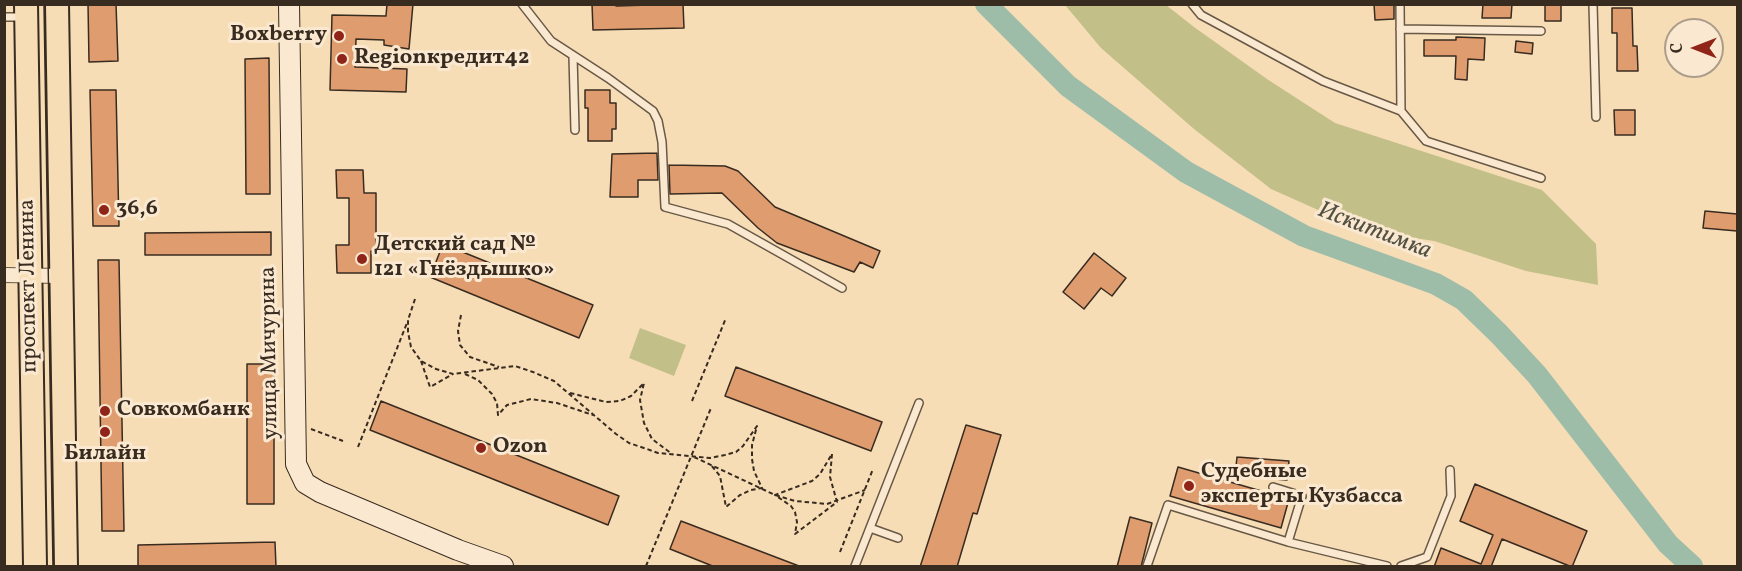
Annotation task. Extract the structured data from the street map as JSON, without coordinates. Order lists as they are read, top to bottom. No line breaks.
{"streets":{"main road":["проспект Ленина"],"street":["улица Мичурина"]},"water":["Искитимка"],"places":["Boxberry","Regionкредит42","36,6","Детский сад № 121 «Гнёздышко»","Совкомбанк","Билайн","Ozon","Судебные эксперты Кузбасса"],"north":"left"}
